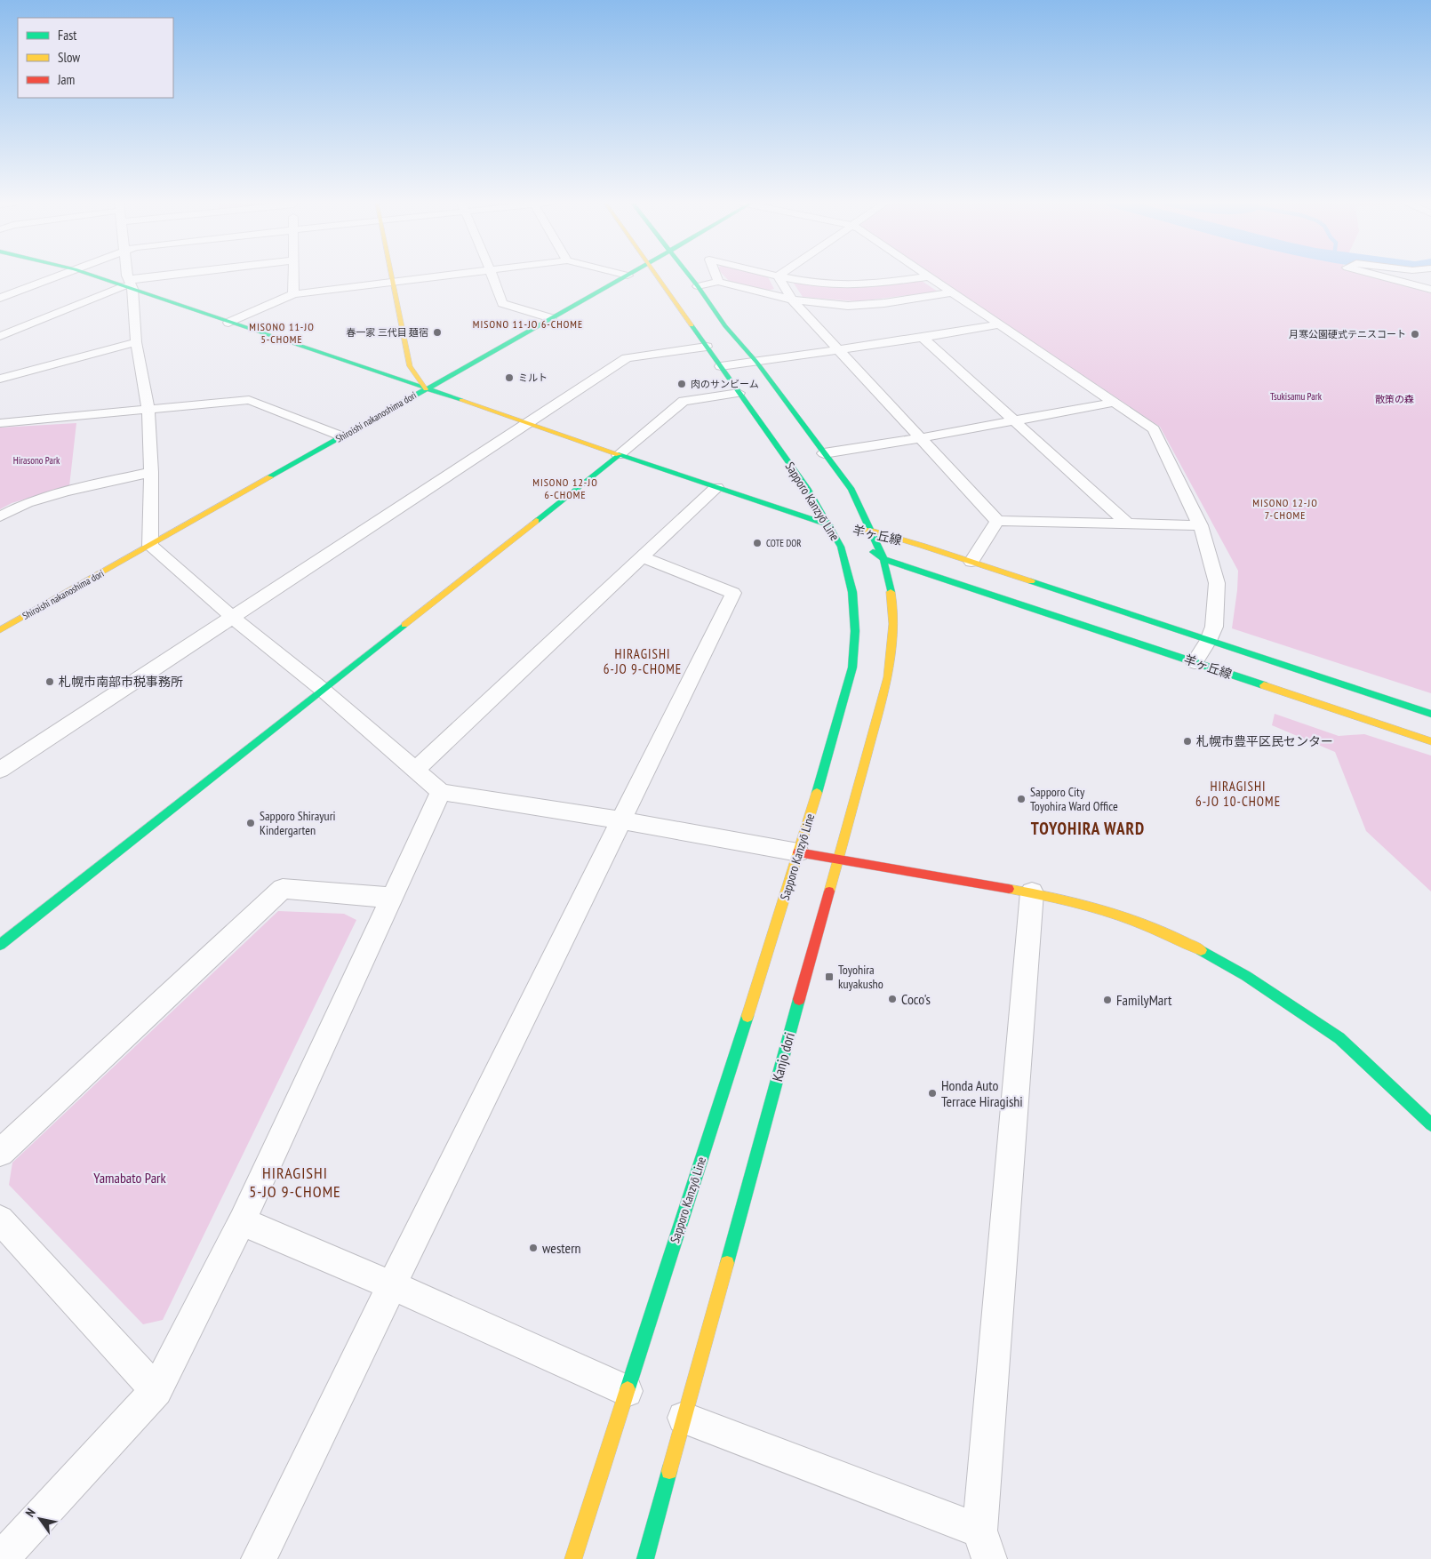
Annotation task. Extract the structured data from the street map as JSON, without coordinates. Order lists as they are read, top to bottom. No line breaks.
{"streets":{"main road":["Shiroishi nakanoshima dori","Sapporo Kanzyō Line","羊ヶ丘線","Kanjo dori"]},"crossings":[["Sapporo Kanzyō Line","羊ヶ丘線"]],"districts":["MISONO 11-JO 6-CHOME","MISONO 11-JO 5-CHOME","MISONO 12-JO 6-CHOME","MISONO 12-JO 7-CHOME","HIRAGISHI 6-JO 9-CHOME","HIRAGISHI 6-JO 10-CHOME","TOYOHIRA WARD","HIRAGISHI 5-JO 9-CHOME"],"parks":["Tsukisamu Park","散策の森","Hirasono Park","Yamabato Park"],"places":{"other":["春一家 三代目 麺宿","月寒公園硬式テニスコート","ミルト","肉のサンビーム","COTE DOR","札幌市南部市税事務所","札幌市豊平区民センター","Sapporo City Toyohira Ward Office","Sapporo Shirayuri Kindergarten","Coco's","FamilyMart","Honda Auto Terrace Hiragishi","western"],"transit":["Toyohira kuyakusho"]},"legend":["Fast","Slow","Jam"],"north":"top left"}
